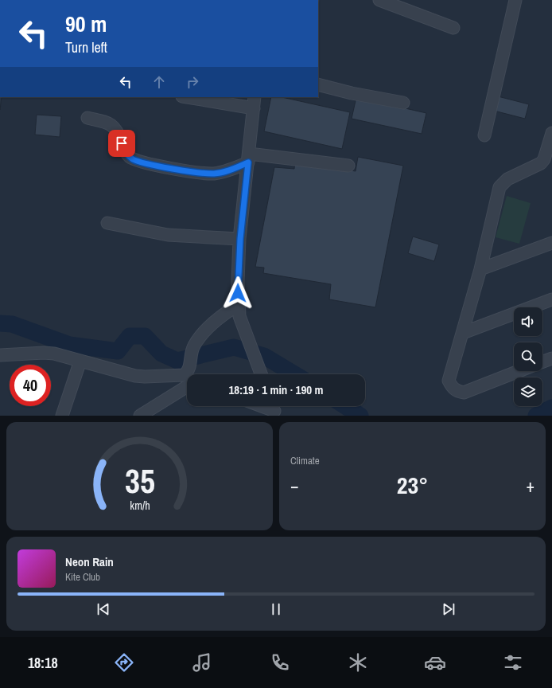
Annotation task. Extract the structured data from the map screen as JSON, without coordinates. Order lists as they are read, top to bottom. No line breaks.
{"page":{"turn":["90 m","Turn left"],"limit":"40","trip":"18:19 · 1 min · 190 m","tile":"Climate","heat":["−","23°","+"],"song":["Neon Rain","Kite Club"],"tabs":"18:18","gauge":["35","km/h"]}}
